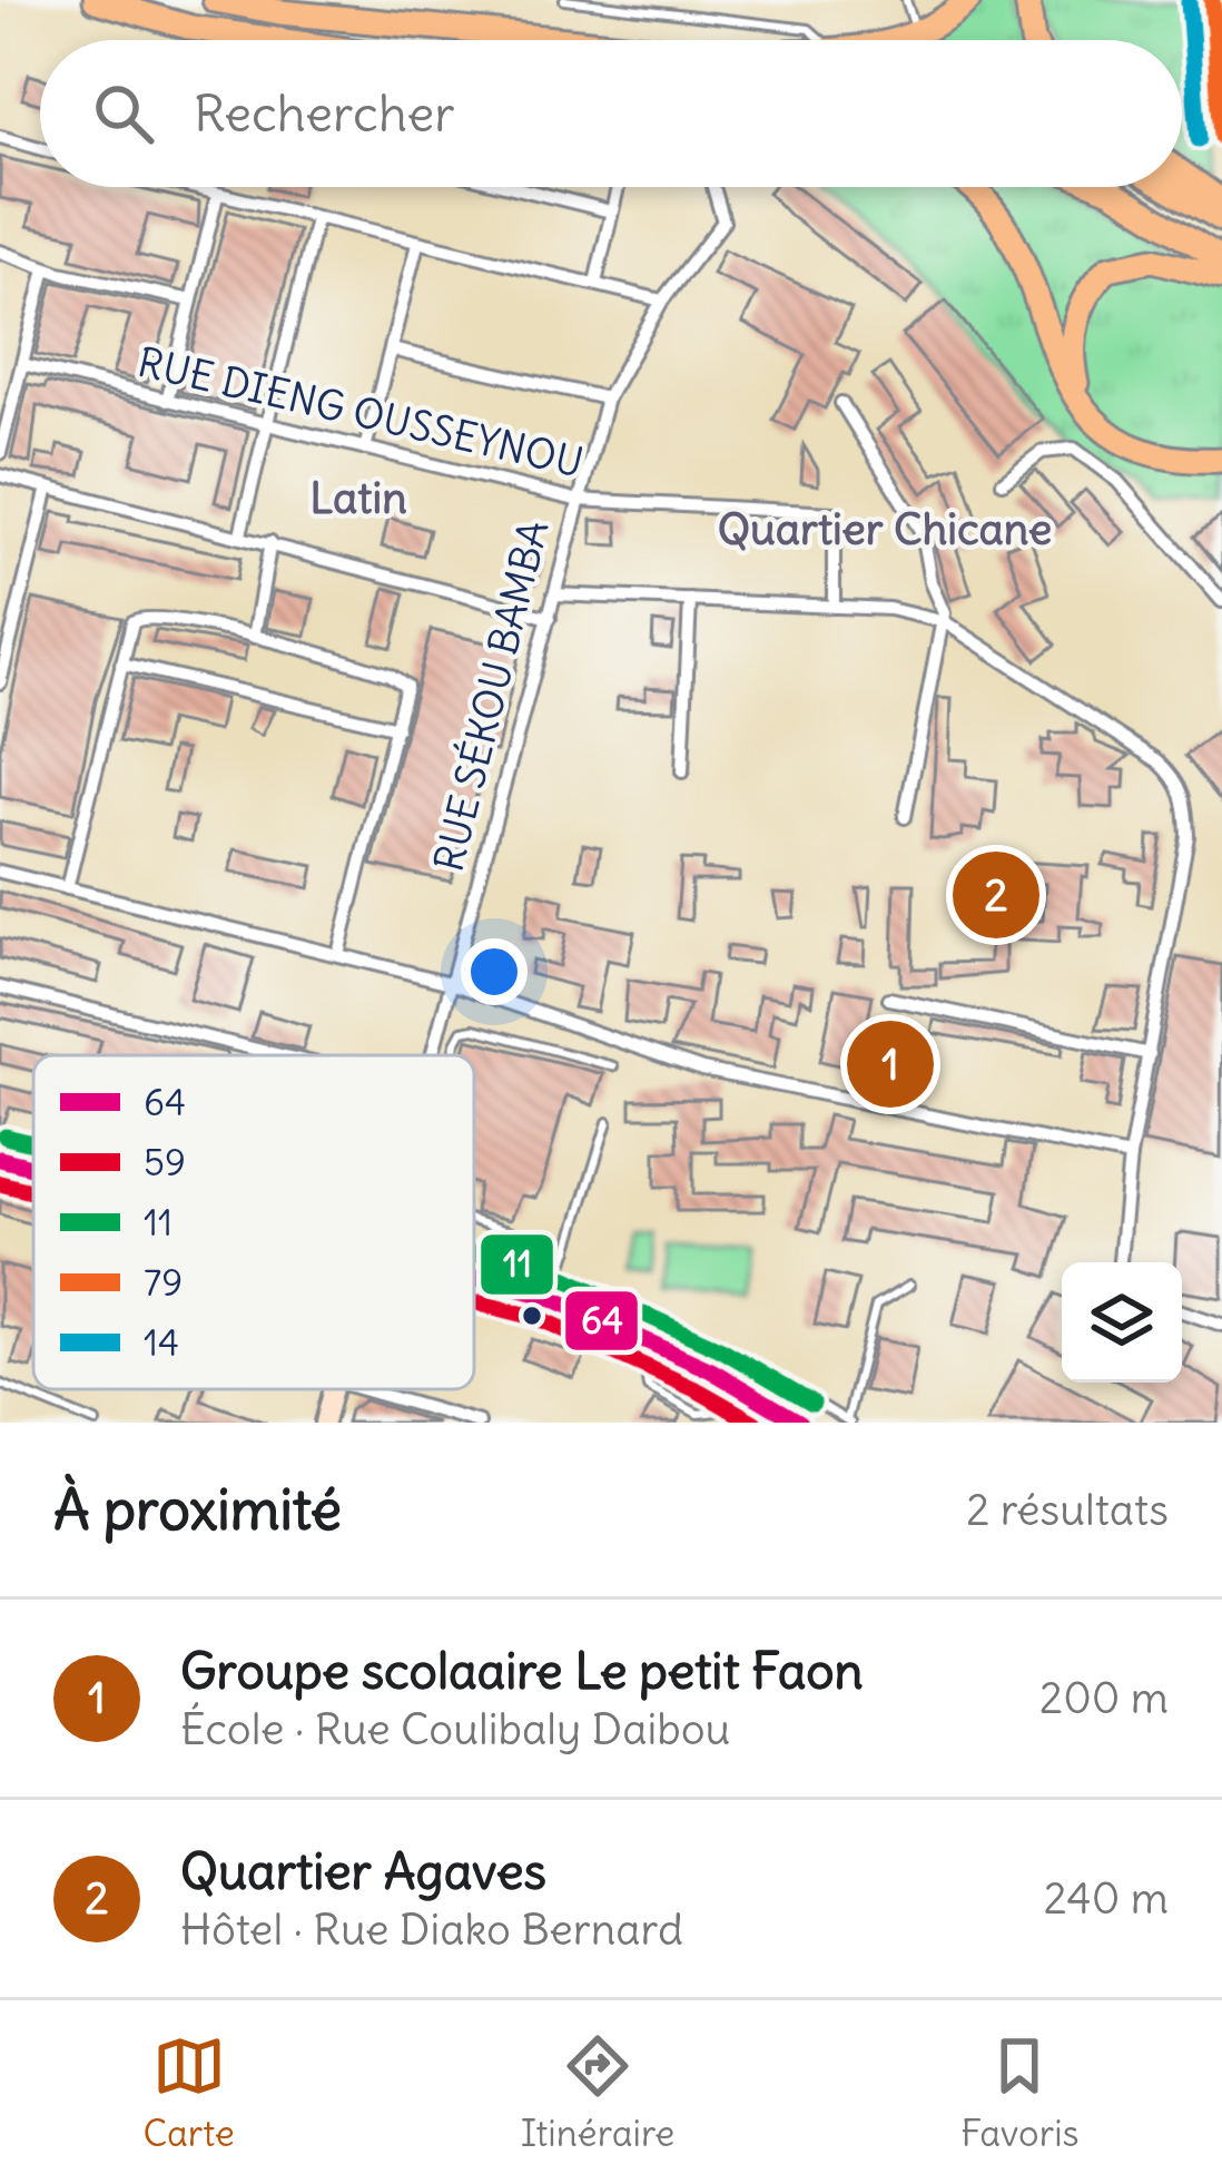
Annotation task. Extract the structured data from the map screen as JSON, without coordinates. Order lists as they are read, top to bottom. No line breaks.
{"streets":{"street":["RUE DIENG OUSSEYNOU","RUE SÉKOU BAMBA"]},"crossings":[["RUE DIENG OUSSEYNOU","RUE SÉKOU BAMBA"]],"districts":["Latin","Quartier Chicane"],"lines":["transit line 79","transit line 14","transit line 11","transit line 64","transit line 59"],"legend":["64","59","11","79","14"],"page":{"search":"Rechercher","pins":["2","1"],"heading":["À proximité","2 résultats"],"list":[{"mark":"1","name":"Groupe scolaaire Le petit Faon","note":"École · Rue Coulibaly Daibou","value":"200 m"},{"mark":"2","name":"Quartier Agaves","note":"Hôtel · Rue Diako Bernard","value":"240 m"}],"nav":["Carte","Itinéraire","Favoris"]}}
